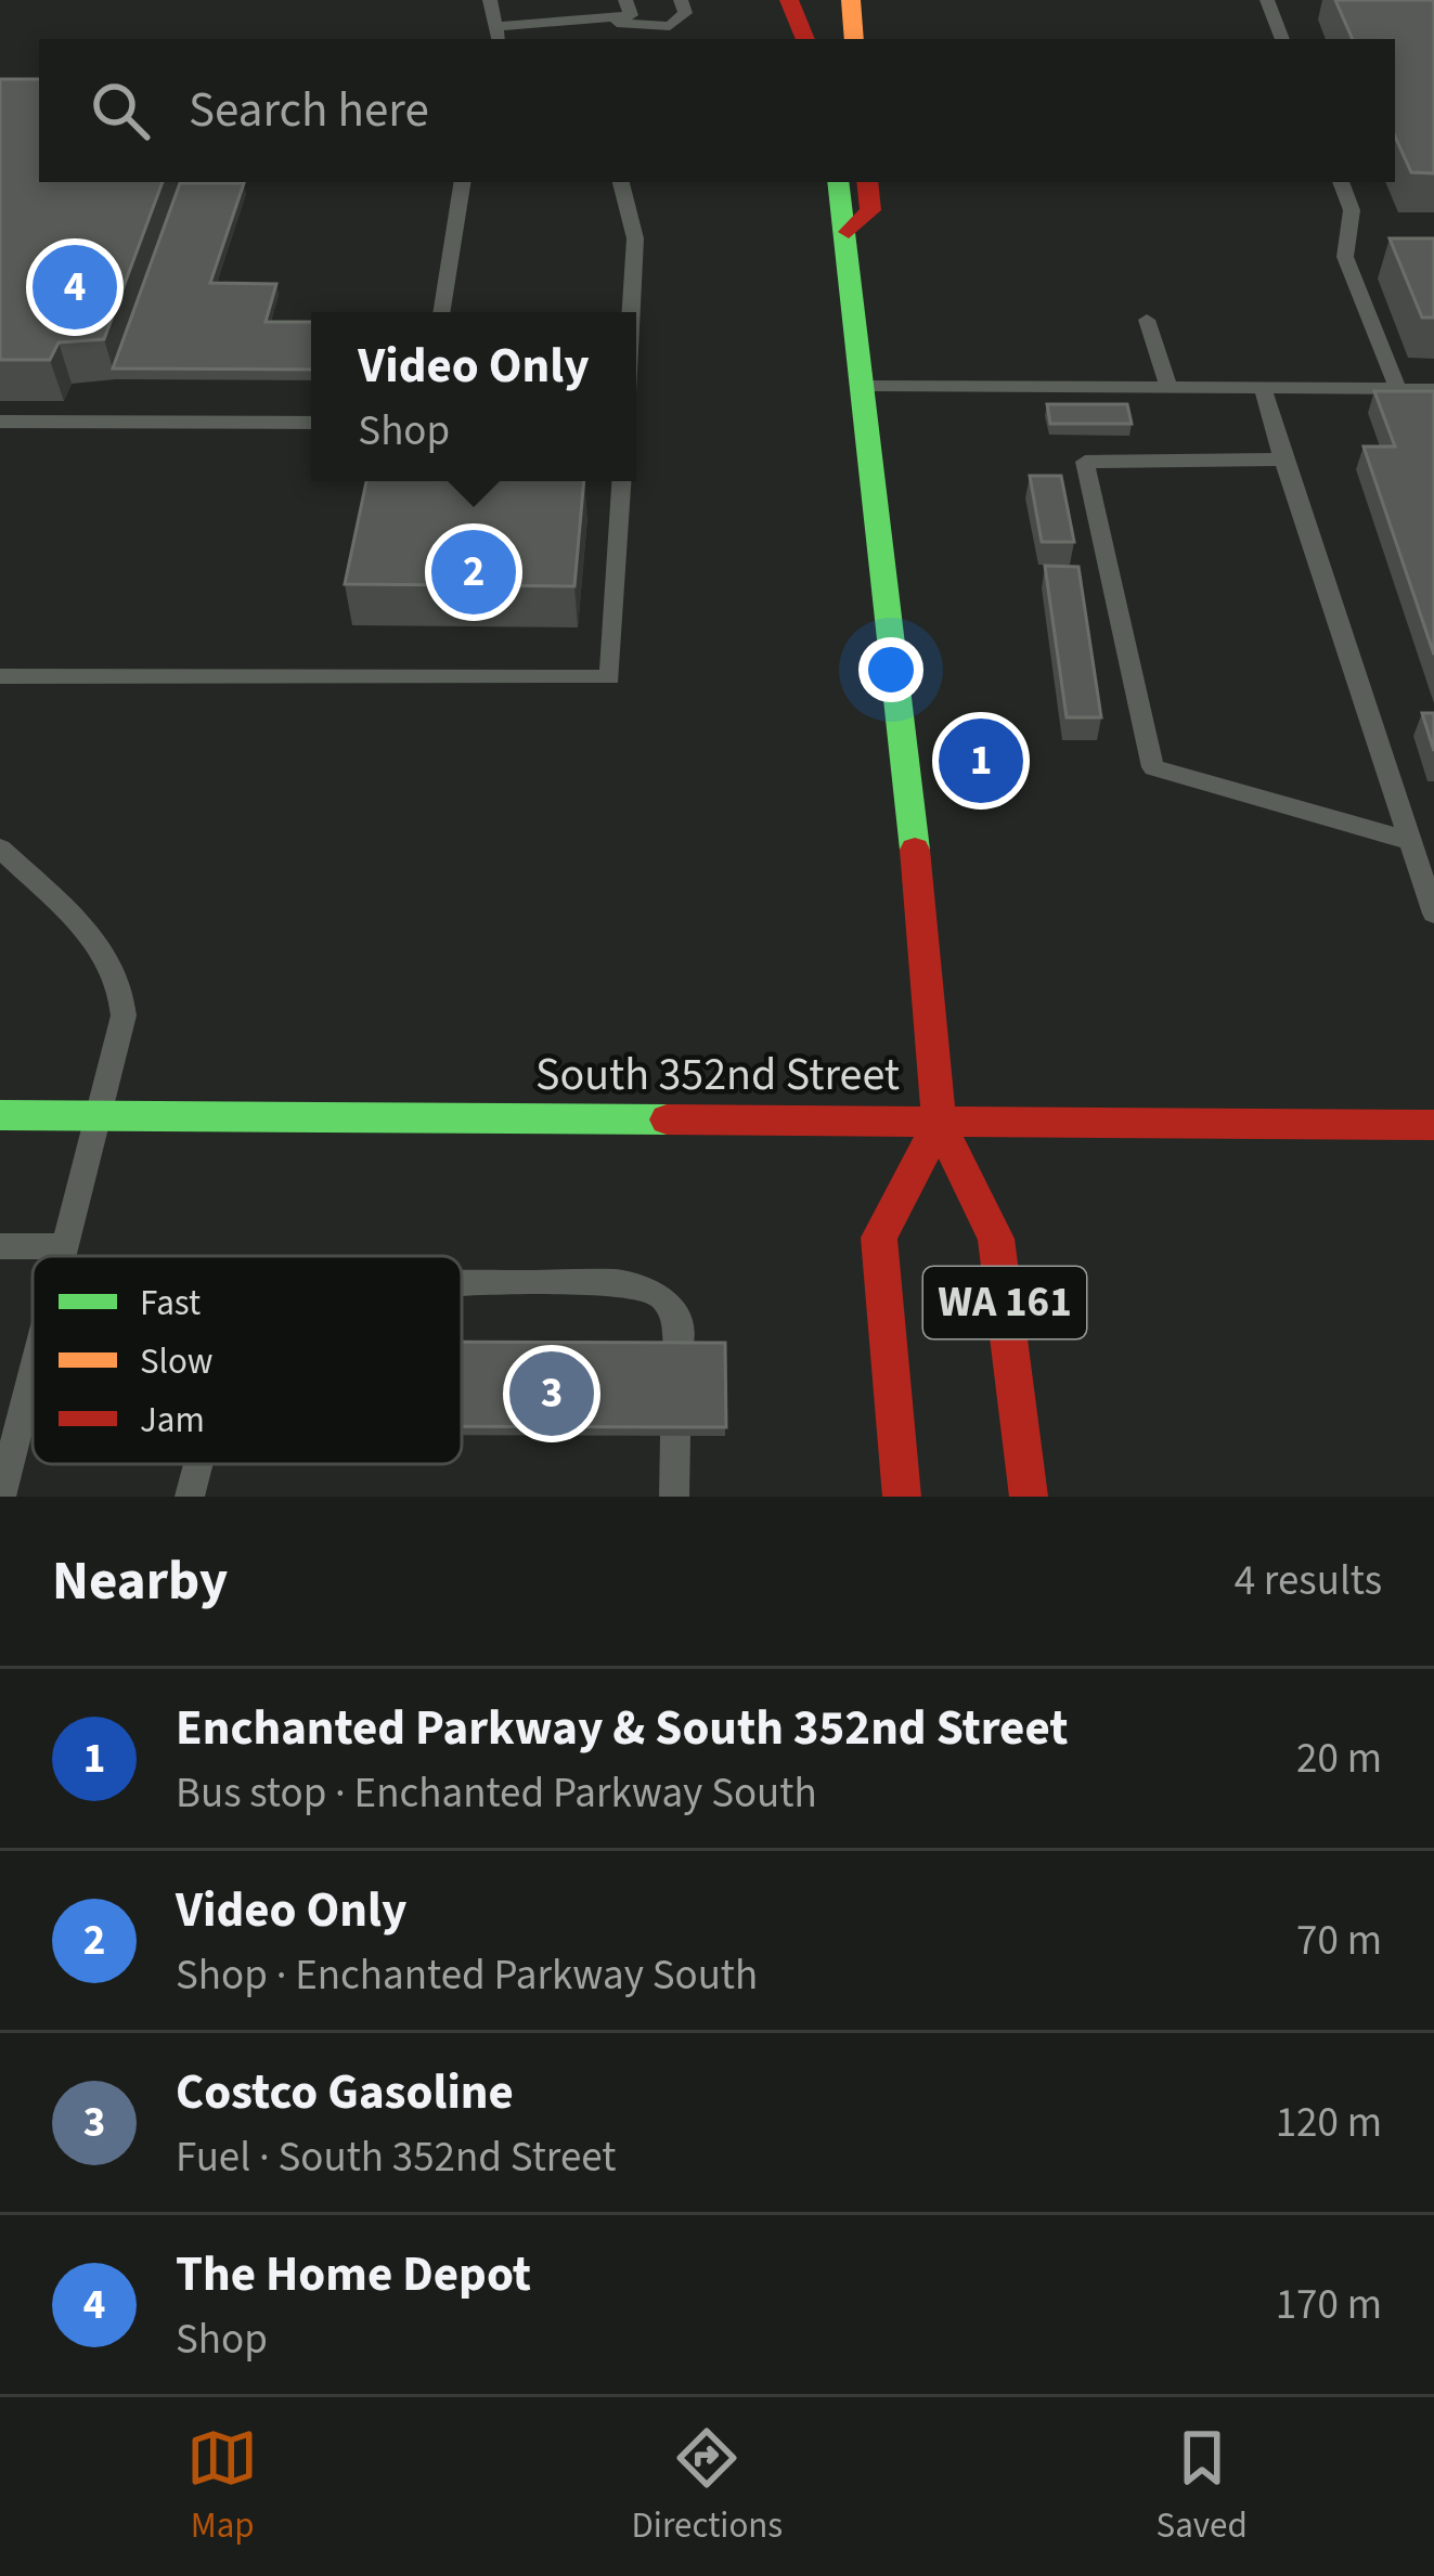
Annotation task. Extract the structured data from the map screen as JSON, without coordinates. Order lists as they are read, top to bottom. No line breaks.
{"streets":{"main road":["South 352nd Street","WA 161"]},"crossings":[["South 352nd Street","WA 161"]],"legend":["Fast","Slow","Jam"],"page":{"search":"Search here","pins":["4","2","1","3"],"popup":["Video Only","Shop"],"heading":["Nearby","4 results"],"list":[{"mark":"1","name":"Enchanted Parkway & South 352nd Street","note":"Bus stop · Enchanted Parkway South","value":"20 m"},{"mark":"2","name":"Video Only","note":"Shop · Enchanted Parkway South","value":"70 m"},{"mark":"3","name":"Costco Gasoline","note":"Fuel · South 352nd Street","value":"120 m"},{"mark":"4","name":"The Home Depot","note":"Shop","value":"170 m"}],"nav":["Map","Directions","Saved"]}}
